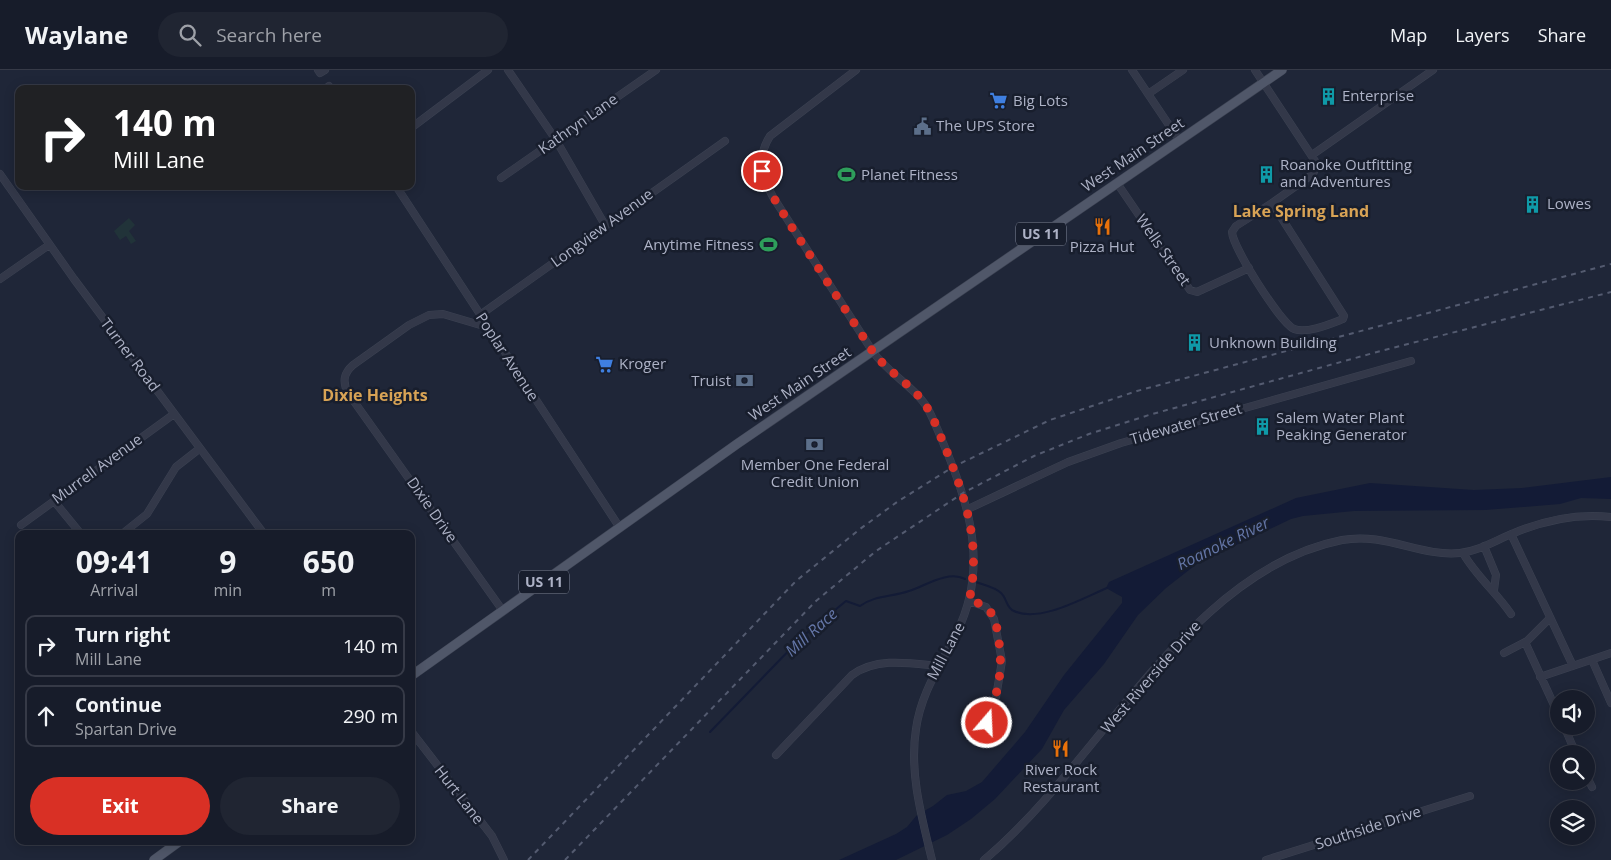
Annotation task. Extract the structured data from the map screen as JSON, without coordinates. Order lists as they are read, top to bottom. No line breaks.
{"streets":{"main road":["West Main Street","US 11"],"street":["Kathryn Lane","Longview Avenue","Wells Street","Turner Road","Poplar Avenue","Tidewater Street","Murrell Avenue","Dixie Drive","Mill Lane","West Riverside Drive","Hurt Lane","Southside Drive"]},"crossings":[["West Main Street","Wells Street"],["West Main Street","Poplar Avenue"],["West Main Street","Dixie Drive"],["West Main Street","Mill Lane"],["Longview Avenue","Poplar Avenue"],["Turner Road","Murrell Avenue"],["Poplar Avenue","Dixie Drive"],["Tidewater Street","Mill Lane"]],"districts":["Lake Spring Land","Dixie Heights"],"water":["Roanoke River","Mill Race"],"places":{"building":["Enterprise","Roanoke Outfitting and Adventures","Lowes","Unknown Building","Salem Water Plant Peaking Generator"],"supermarket":["Big Lots","Kroger"],"public building":["The UPS Store"],"sports":["Planet Fitness","Anytime Fitness"],"restaurant":["Pizza Hut","River Rock Restaurant"],"bank":["Truist","Member One Federal Credit Union"]},"page":{"header":"Waylane","search":"Search here","nav":["Map","Layers","Share"],"turn":["140 m","Mill Lane"],"eta":["09:41","Arrival","9","min","650","m"],"list":[{"name":"Turn right","note":"Mill Lane","value":"140 m"},{"name":"Continue","note":"Spartan Drive","value":"290 m"}],"buttons":["Exit","Share"]}}
